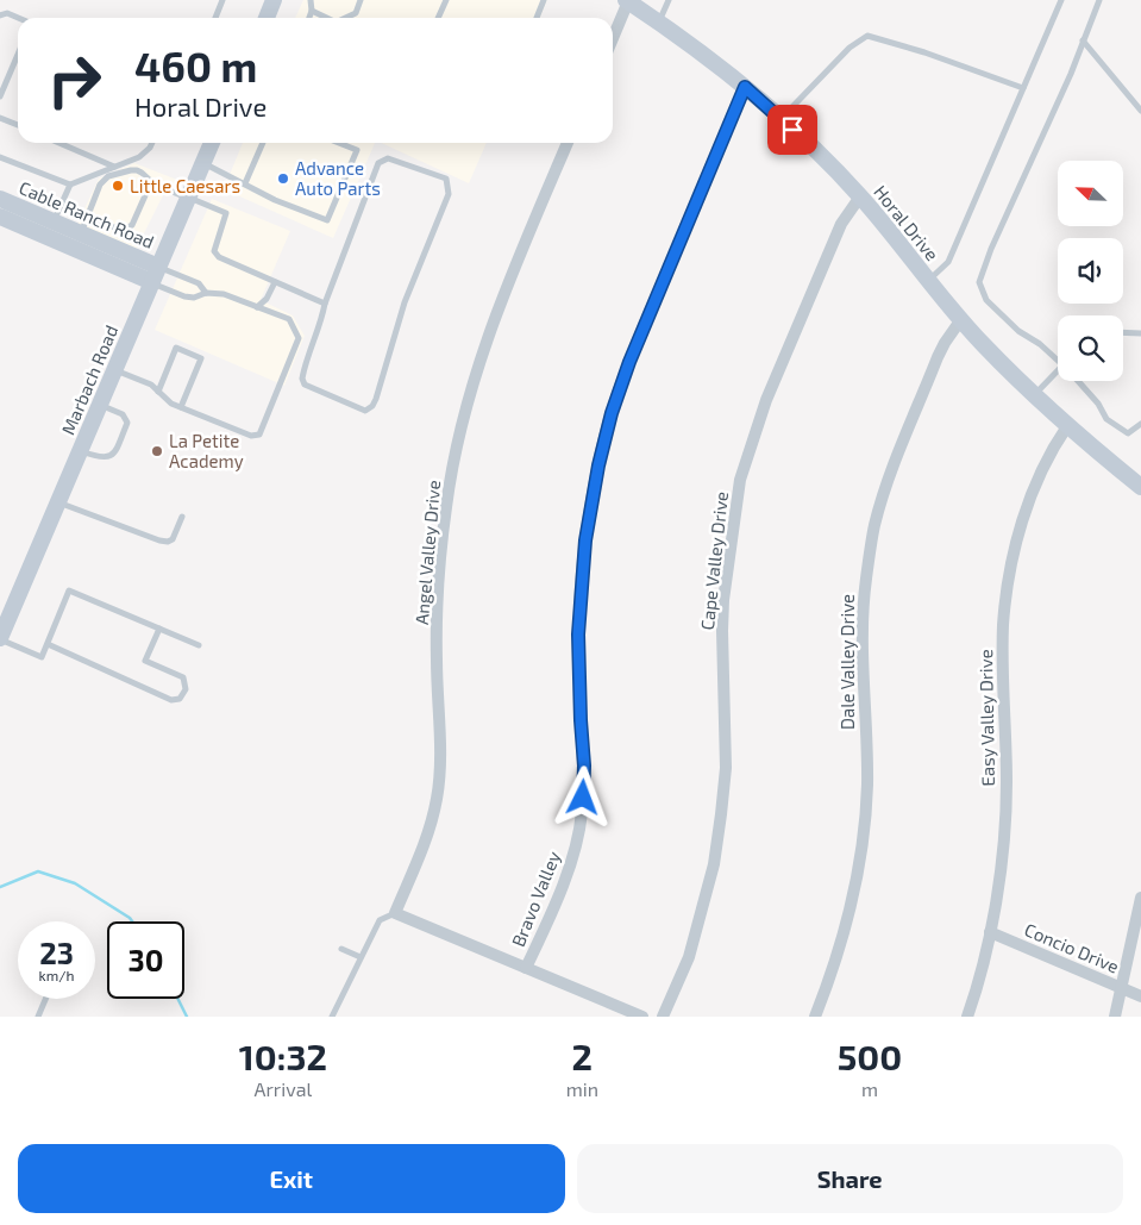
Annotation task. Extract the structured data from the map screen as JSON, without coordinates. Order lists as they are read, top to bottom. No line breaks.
{"streets":{"street":["Cable Ranch Road","Horal Drive","Marbach Road","Angel Valley Drive","Cape Valley Drive","Dale Valley Drive","Easy Valley Drive","Bravo Valley","Concio Drive"]},"crossings":[["Cable Ranch Road","Marbach Road"],["Horal Drive","Cape Valley Drive"],["Horal Drive","Dale Valley Drive"],["Horal Drive","Easy Valley Drive"],["Horal Drive","Bravo Valley"],["Easy Valley Drive","Concio Drive"]],"places":["Advance Auto Parts","Little Caesars","La Petite Academy"],"north":"top left","page":{"turn":["460 m","Horal Drive"],"speed":"23 km/h","limit":"30","eta":["10:32","Arrival","2","min","500","m"],"buttons":["Exit","Share"]}}
